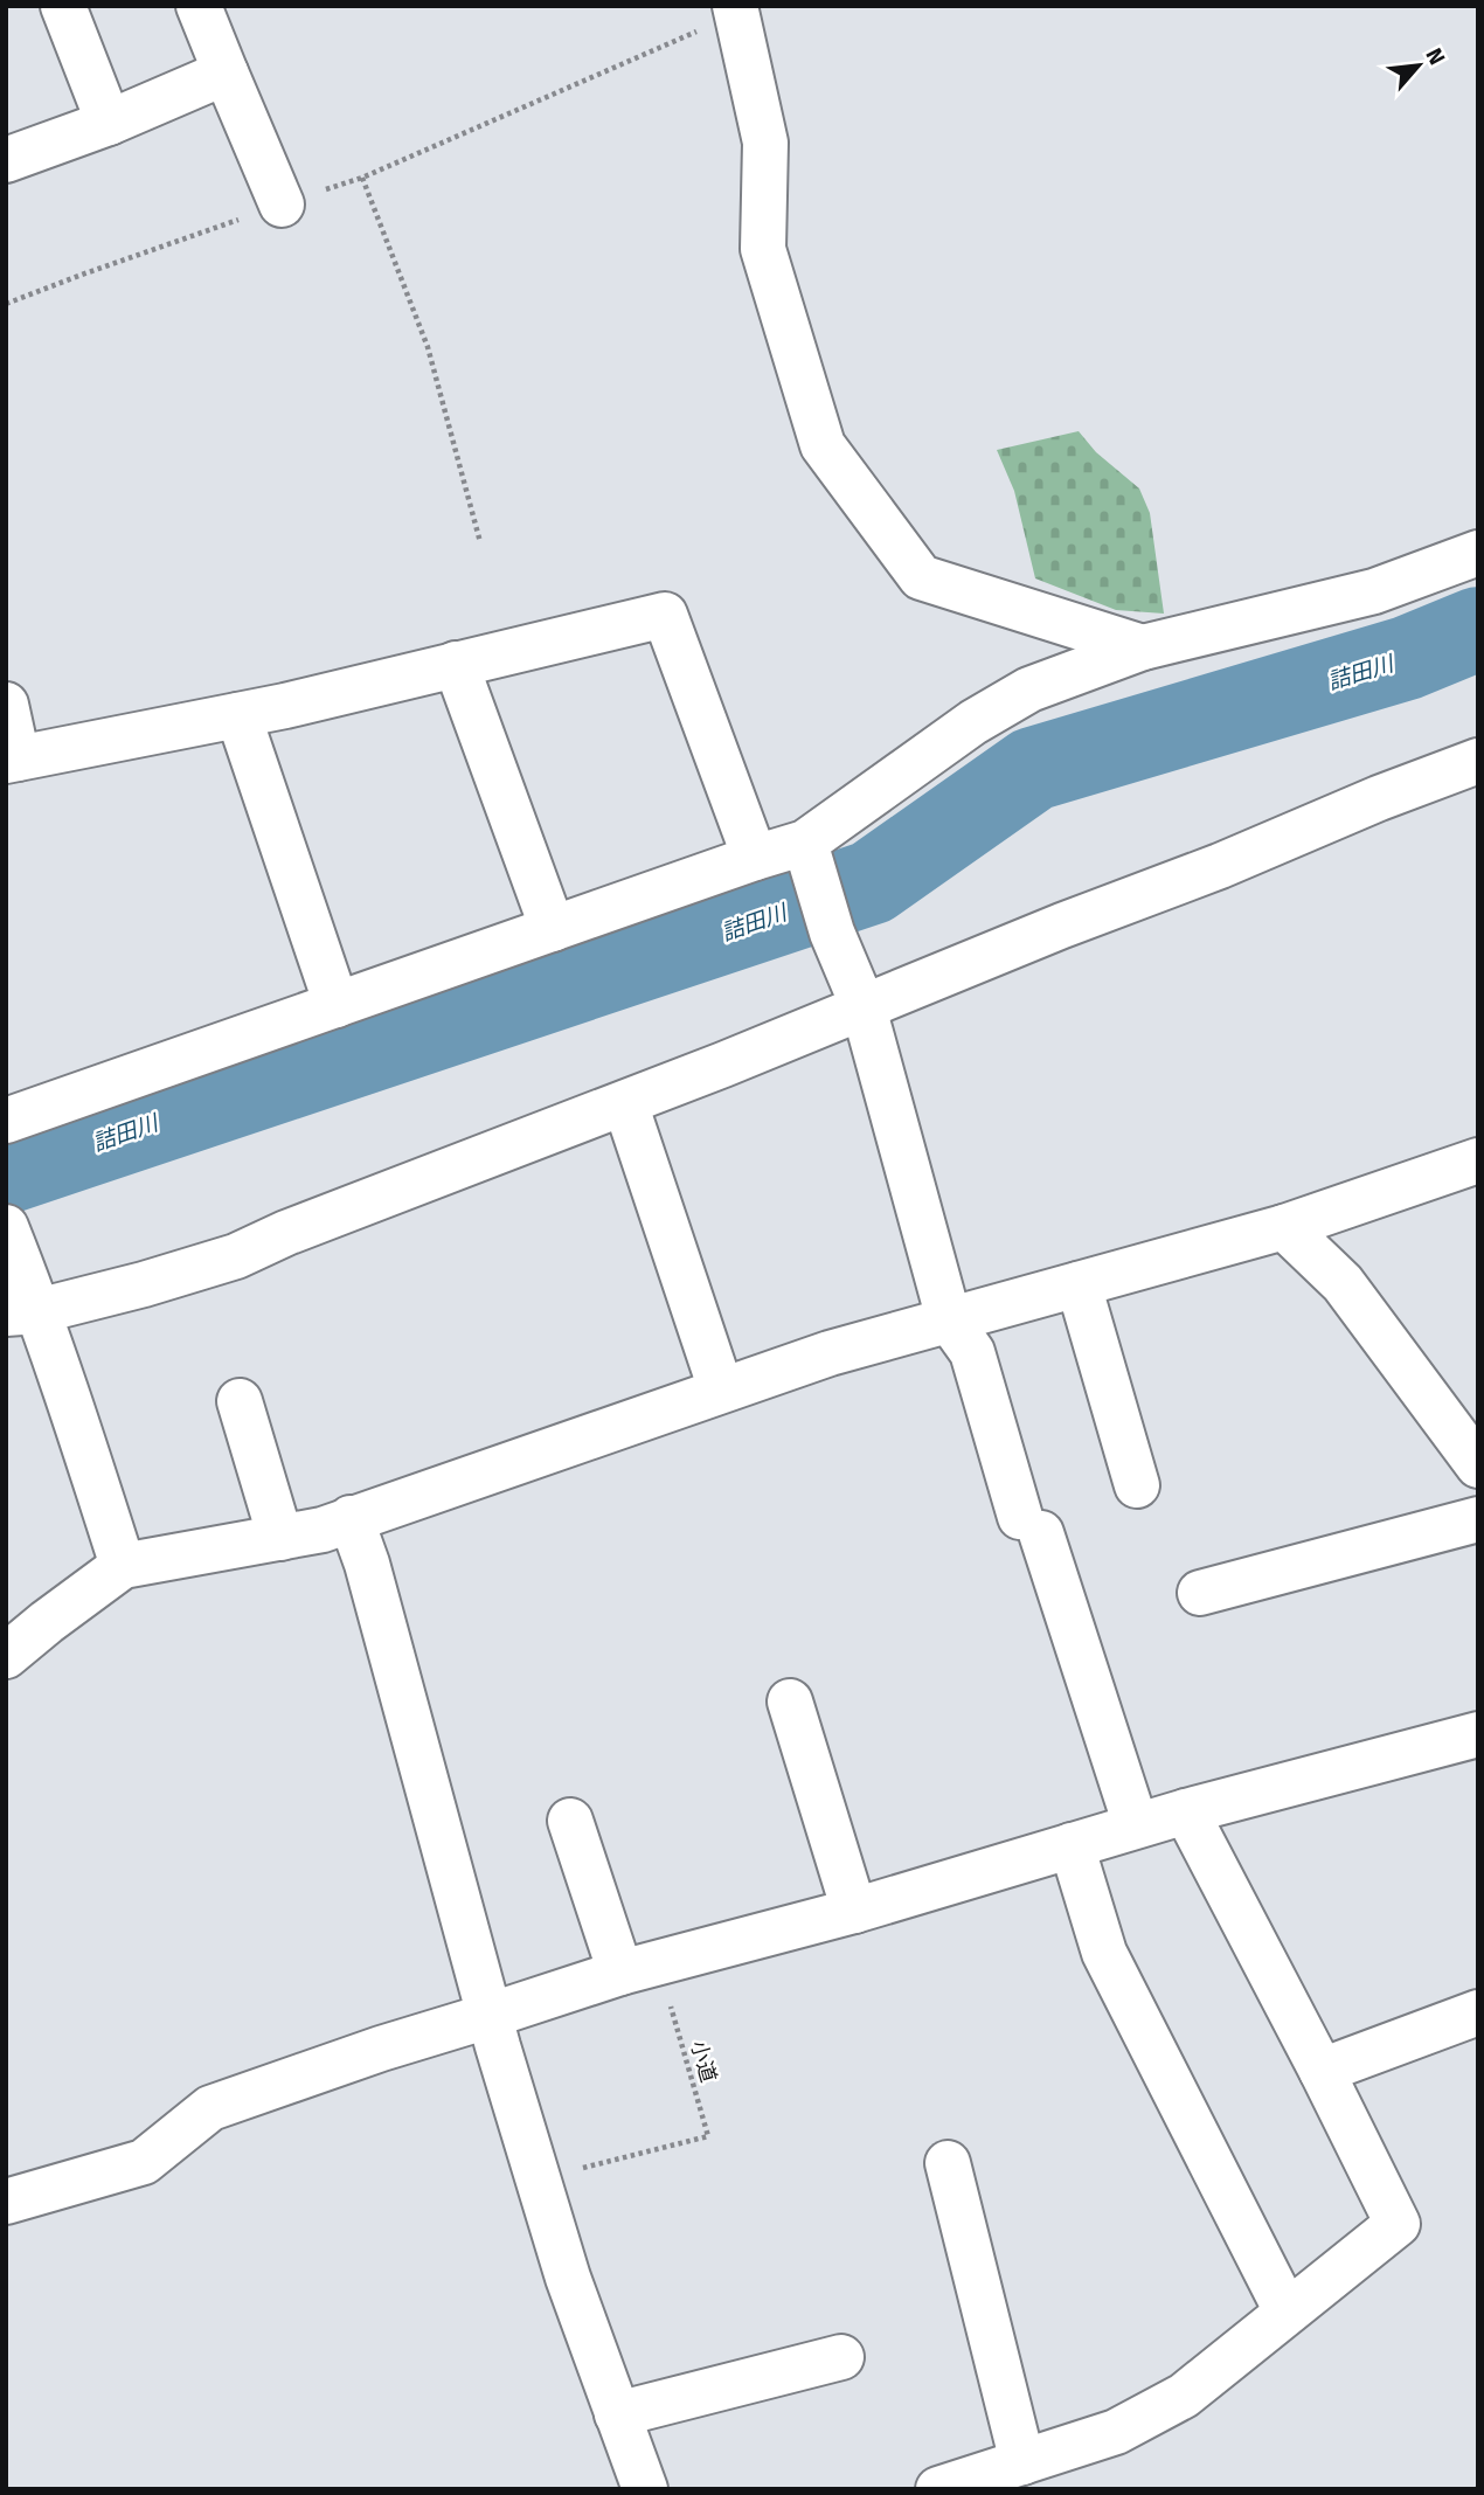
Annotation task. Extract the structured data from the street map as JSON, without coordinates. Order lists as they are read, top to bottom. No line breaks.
{"streets":{"path":["小道"]},"water":["詰田川"],"north":"top right"}
